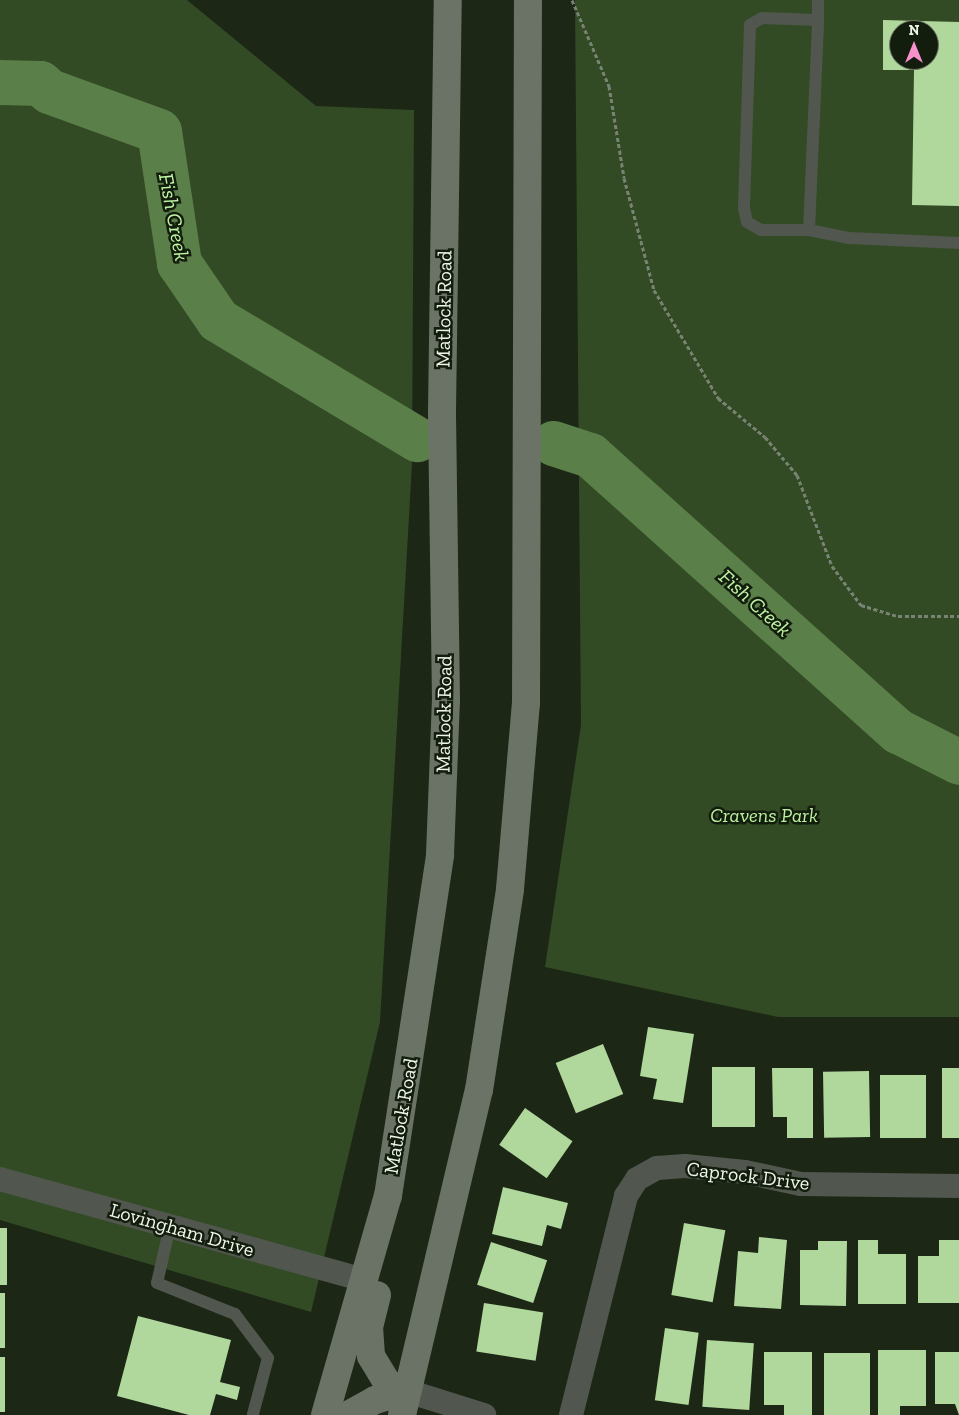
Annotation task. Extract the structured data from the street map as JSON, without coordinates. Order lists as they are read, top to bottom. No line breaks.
{"streets":{"main road":["Matlock Road"],"street":["Caprock Drive","Lovingham Drive"]},"crossings":[["Matlock Road","Lovingham Drive"]],"water":["Fish Creek"],"parks":["Cravens Park"],"north":"top"}
